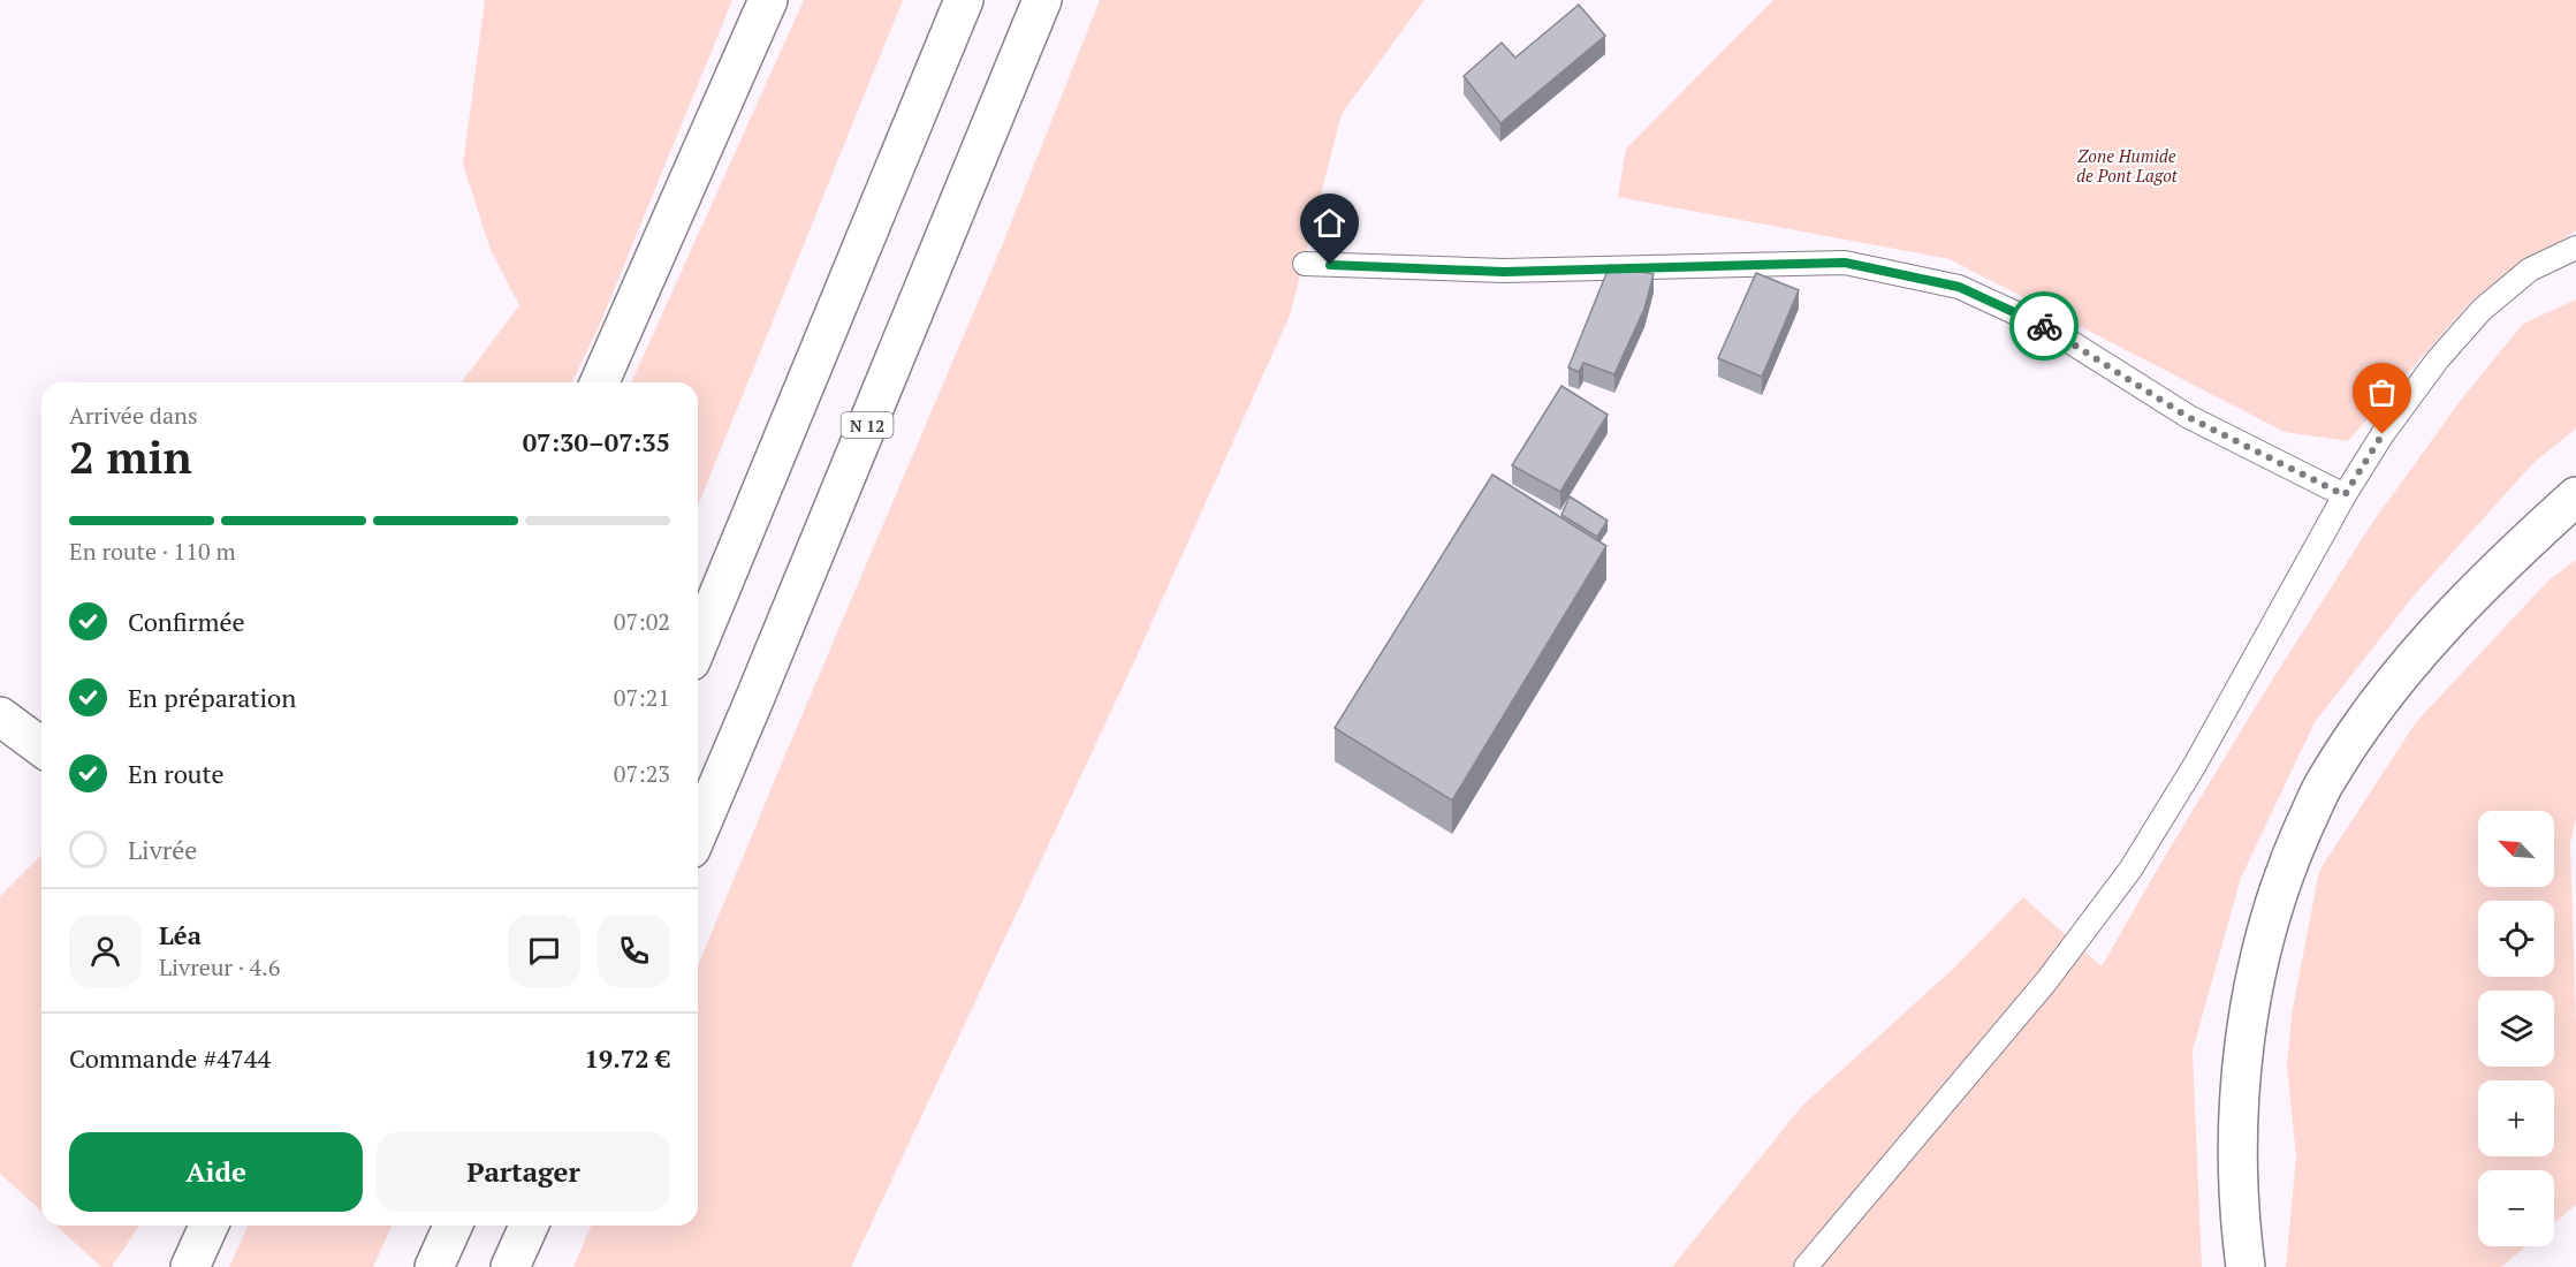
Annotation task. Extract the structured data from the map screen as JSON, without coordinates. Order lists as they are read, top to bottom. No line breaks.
{"streets":{"main road":["N 12"]},"parks":["Zone Humide de Pont Lagot"],"north":"top left","page":{"heading":["2 min","Arrivée dans","07:30–07:35"],"panel":["Léa","Livreur · 4.6","Commande #4744","19.72 €"],"bar":"En route · 110 m","list":[["Confirmée","07:02"],["En préparation","07:21"],["En route","07:23"],"Livrée"],"map_buttons":["+","−"],"buttons":["Aide","Partager"]}}
